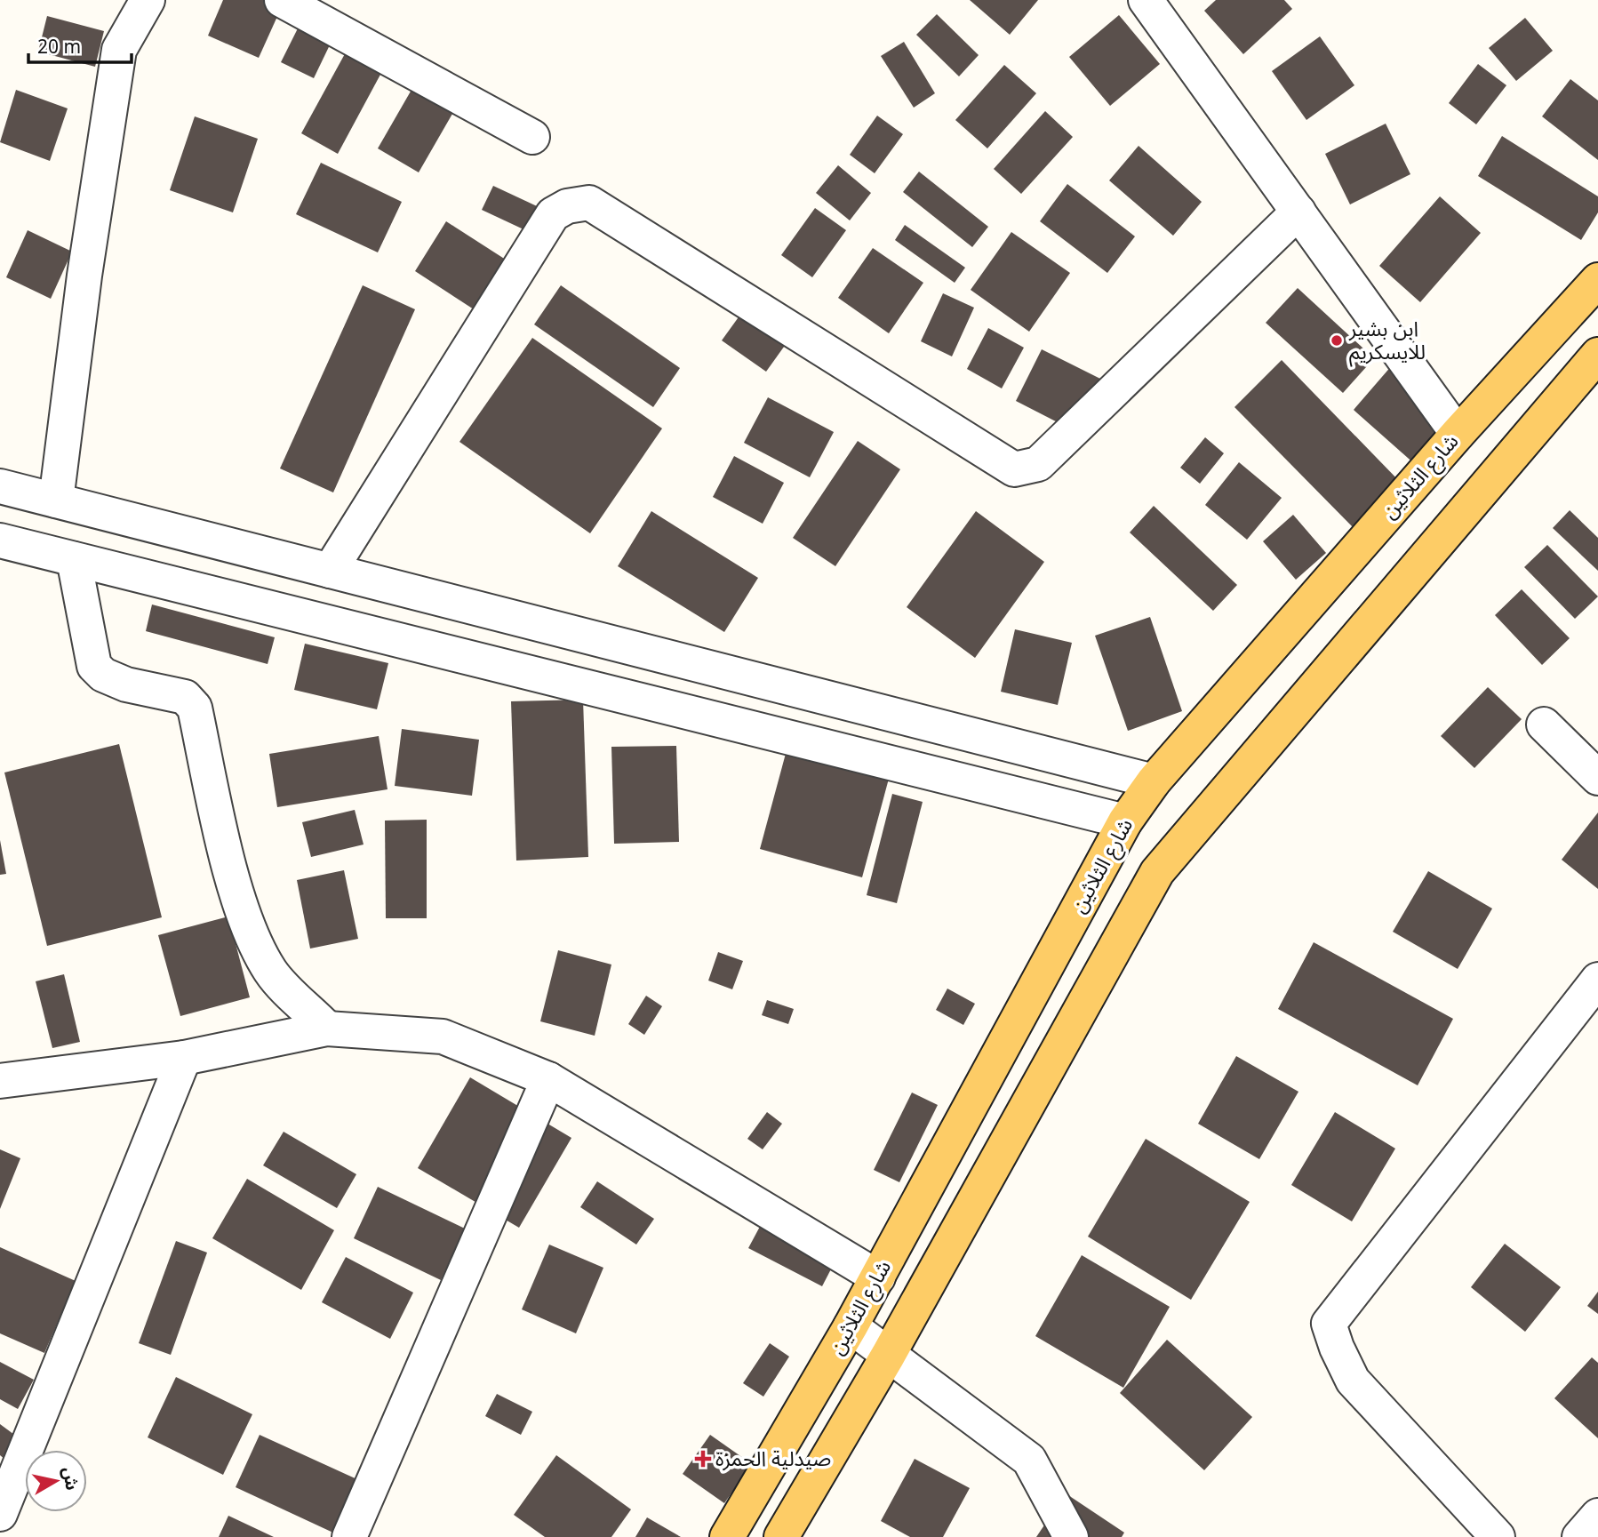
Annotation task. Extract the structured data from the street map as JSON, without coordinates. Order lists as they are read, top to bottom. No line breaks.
{"streets":{"main road":["شارع الثلاثين"]},"places":{"other":["ابن بشير للايسكريم"],"health":["صيدلية الحمزة"]},"scale_bar":"20 m","north":"right"}
